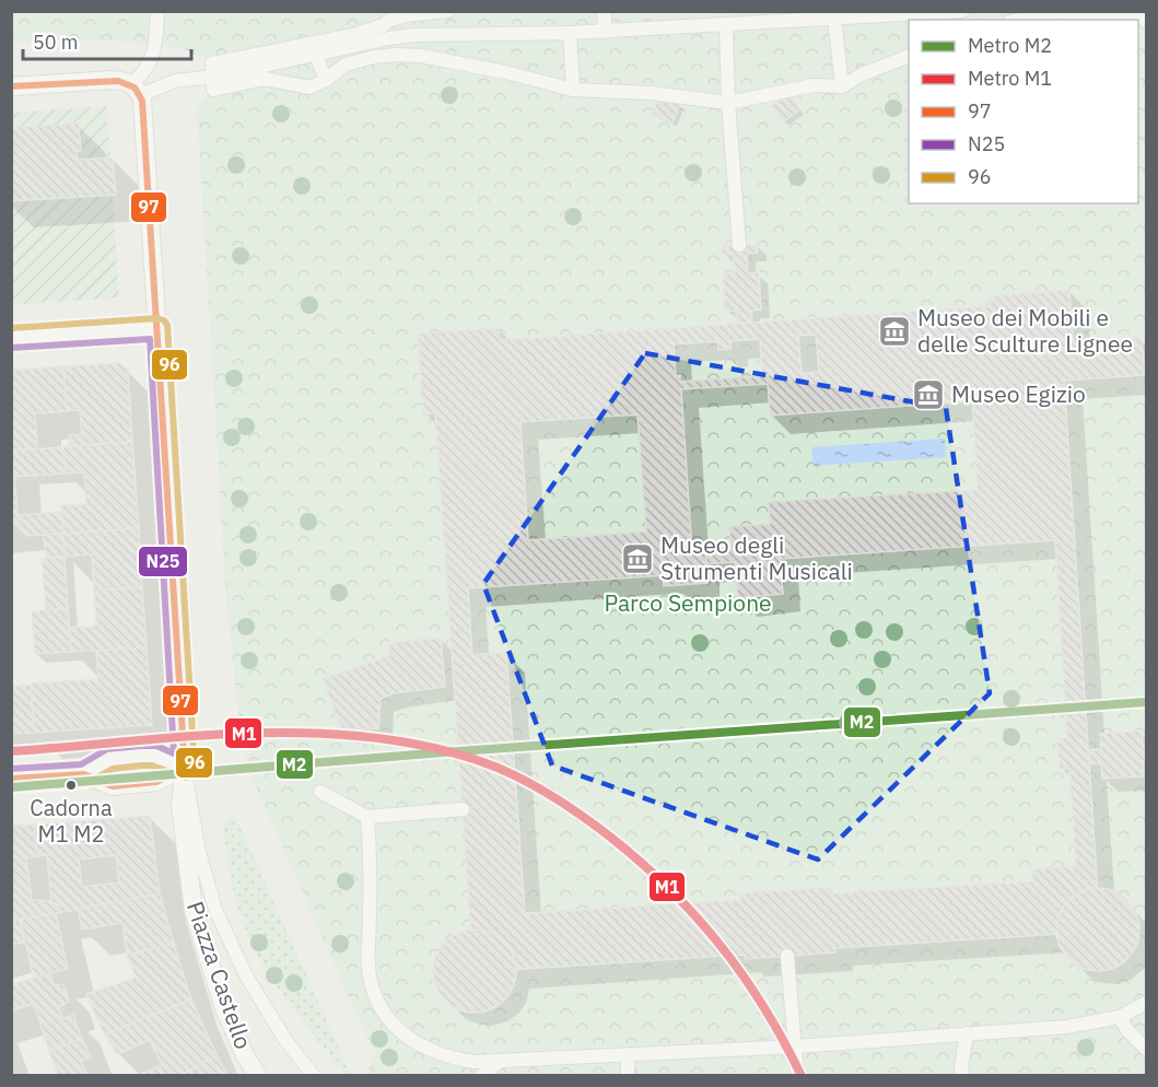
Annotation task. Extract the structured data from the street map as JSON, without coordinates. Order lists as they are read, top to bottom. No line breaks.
{"streets":{"street":["Piazza Castello"]},"parks":["Parco Sempione"],"places":{"museum":["Museo dei Mobili e delle Sculture Lignee","Museo Egizio","Museo degli Strumenti Musicali"],"other":["Cadorna M1 M2"]},"lines":["transit line 97","transit line 96","transit line N25","metro line M2","metro line M1"],"legend":["Metro M2","Metro M1","97","N25","96"],"scale_bar":"50 m"}
